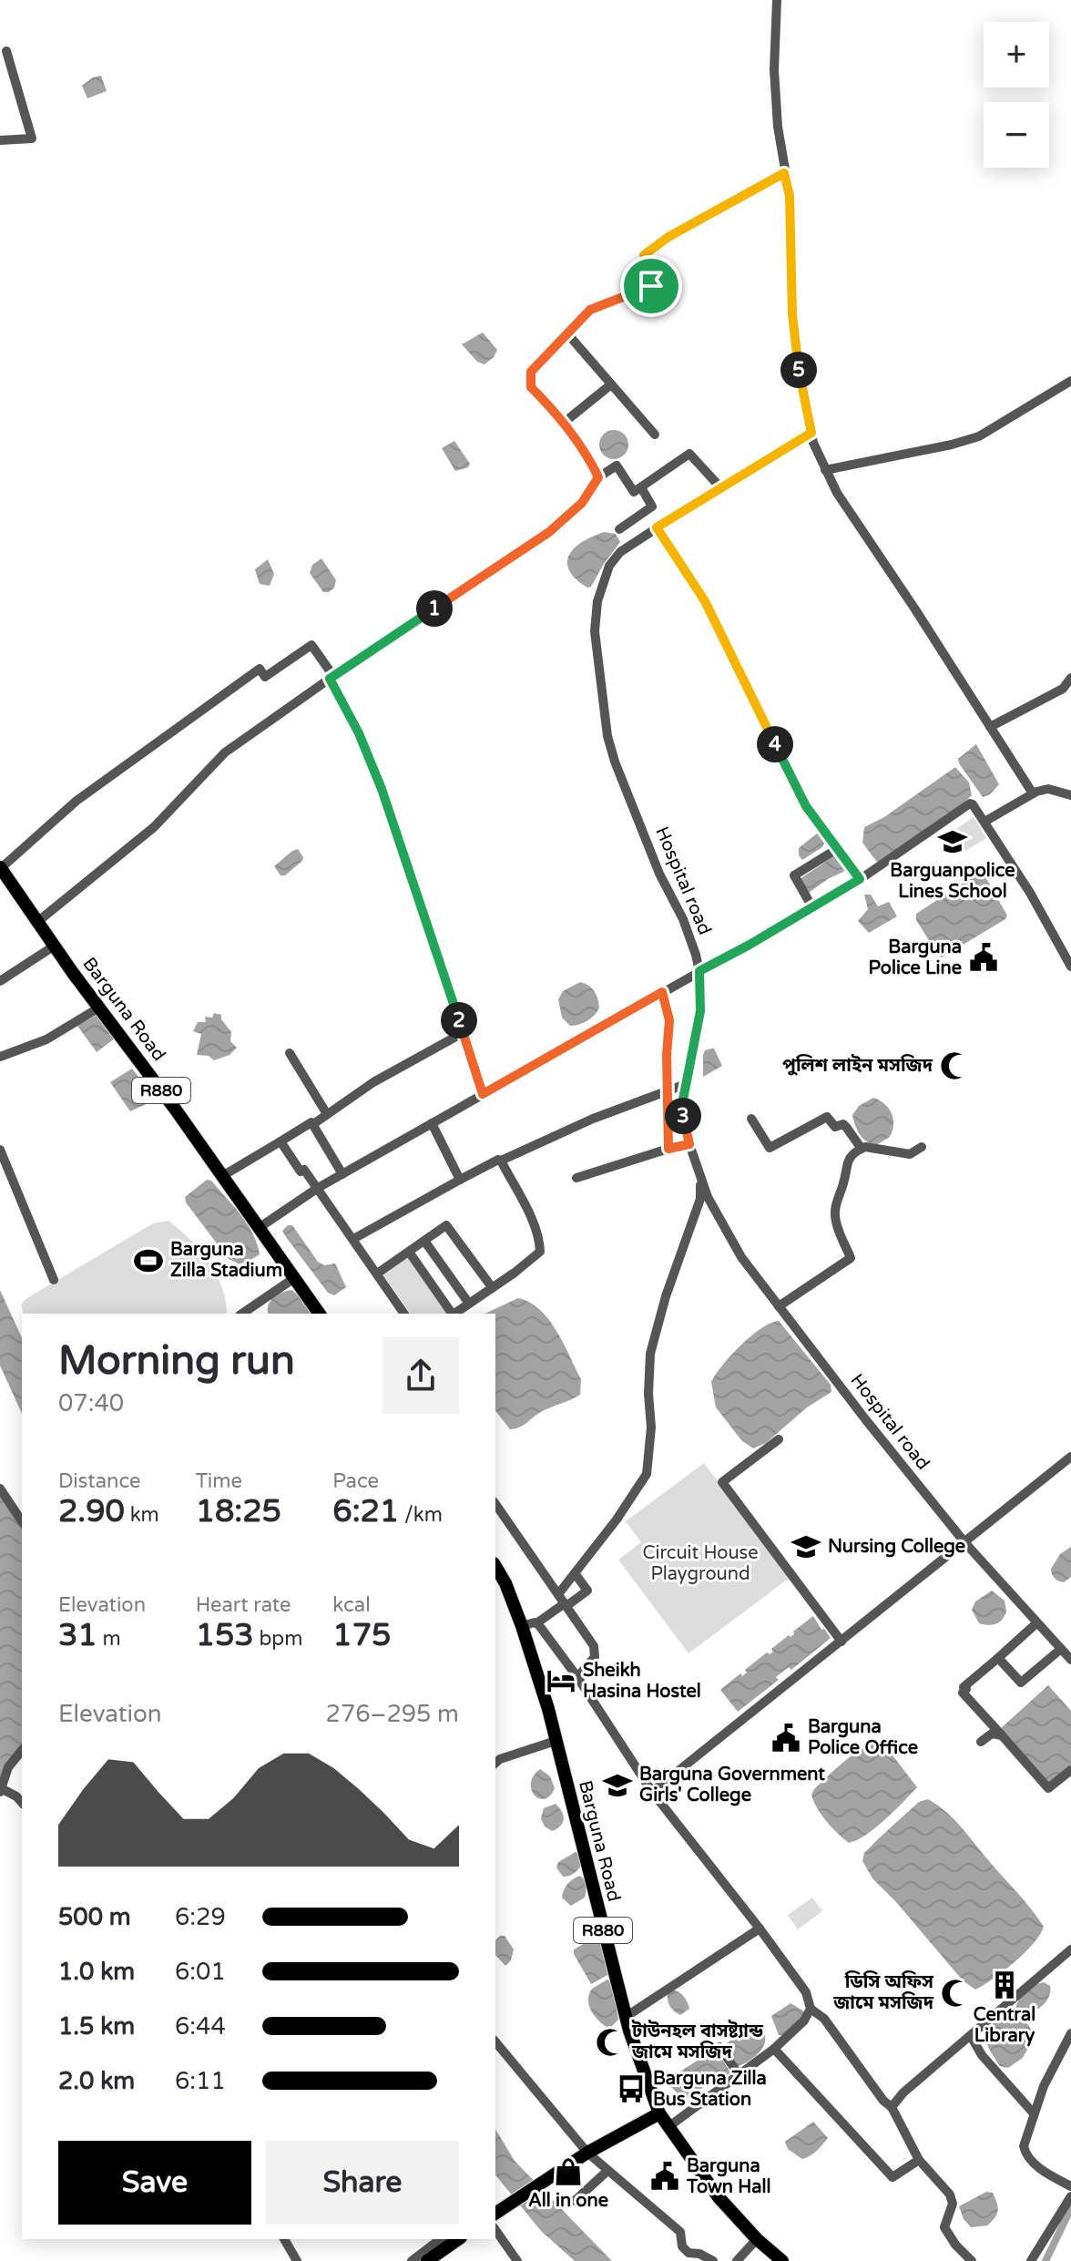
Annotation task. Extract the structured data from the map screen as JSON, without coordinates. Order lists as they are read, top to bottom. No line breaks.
{"streets":{"main road":["Barguna Road","R880"],"street":["Hospital road"]},"parks":["Circuit House Playground"],"places":{"school or university":["Barguanpolice Lines School","Nursing College","Barguna Government Girls' College"],"public building":["Barguna Police Line","Barguna Police Office","Barguna Town Hall"],"mosque":["পুলিশ লাইন মসজিদ","ডিসি অফিস জামে মসজিদ","টাউনহল বাসষ্ট্যান্ড জামে মসজিদ"],"sports":["Barguna Zilla Stadium"],"hotel":["Sheikh Hasina Hostel"],"building":["Central Library"],"bus stop":["Barguna Zilla Bus Station"],"shop":["All in one"]},"page":{"map_buttons":["+","−"],"pins":["5","1","4","2","3"],"heading":["Morning run","07:40"],"stats":[["Distance","2.90 km"],["Time","18:25"],["Pace","6:21 /km"],["Elevation","31 m"],["Heart rate","153 bpm"],["kcal","175"]],"chart":["Elevation","276–295 m"],"list":[{"name":"500 m","note":"6:29"},{"name":"1.0 km","note":"6:01"},{"name":"1.5 km","note":"6:44"},{"name":"2.0 km","note":"6:11"}],"buttons":["Save","Share"]}}
